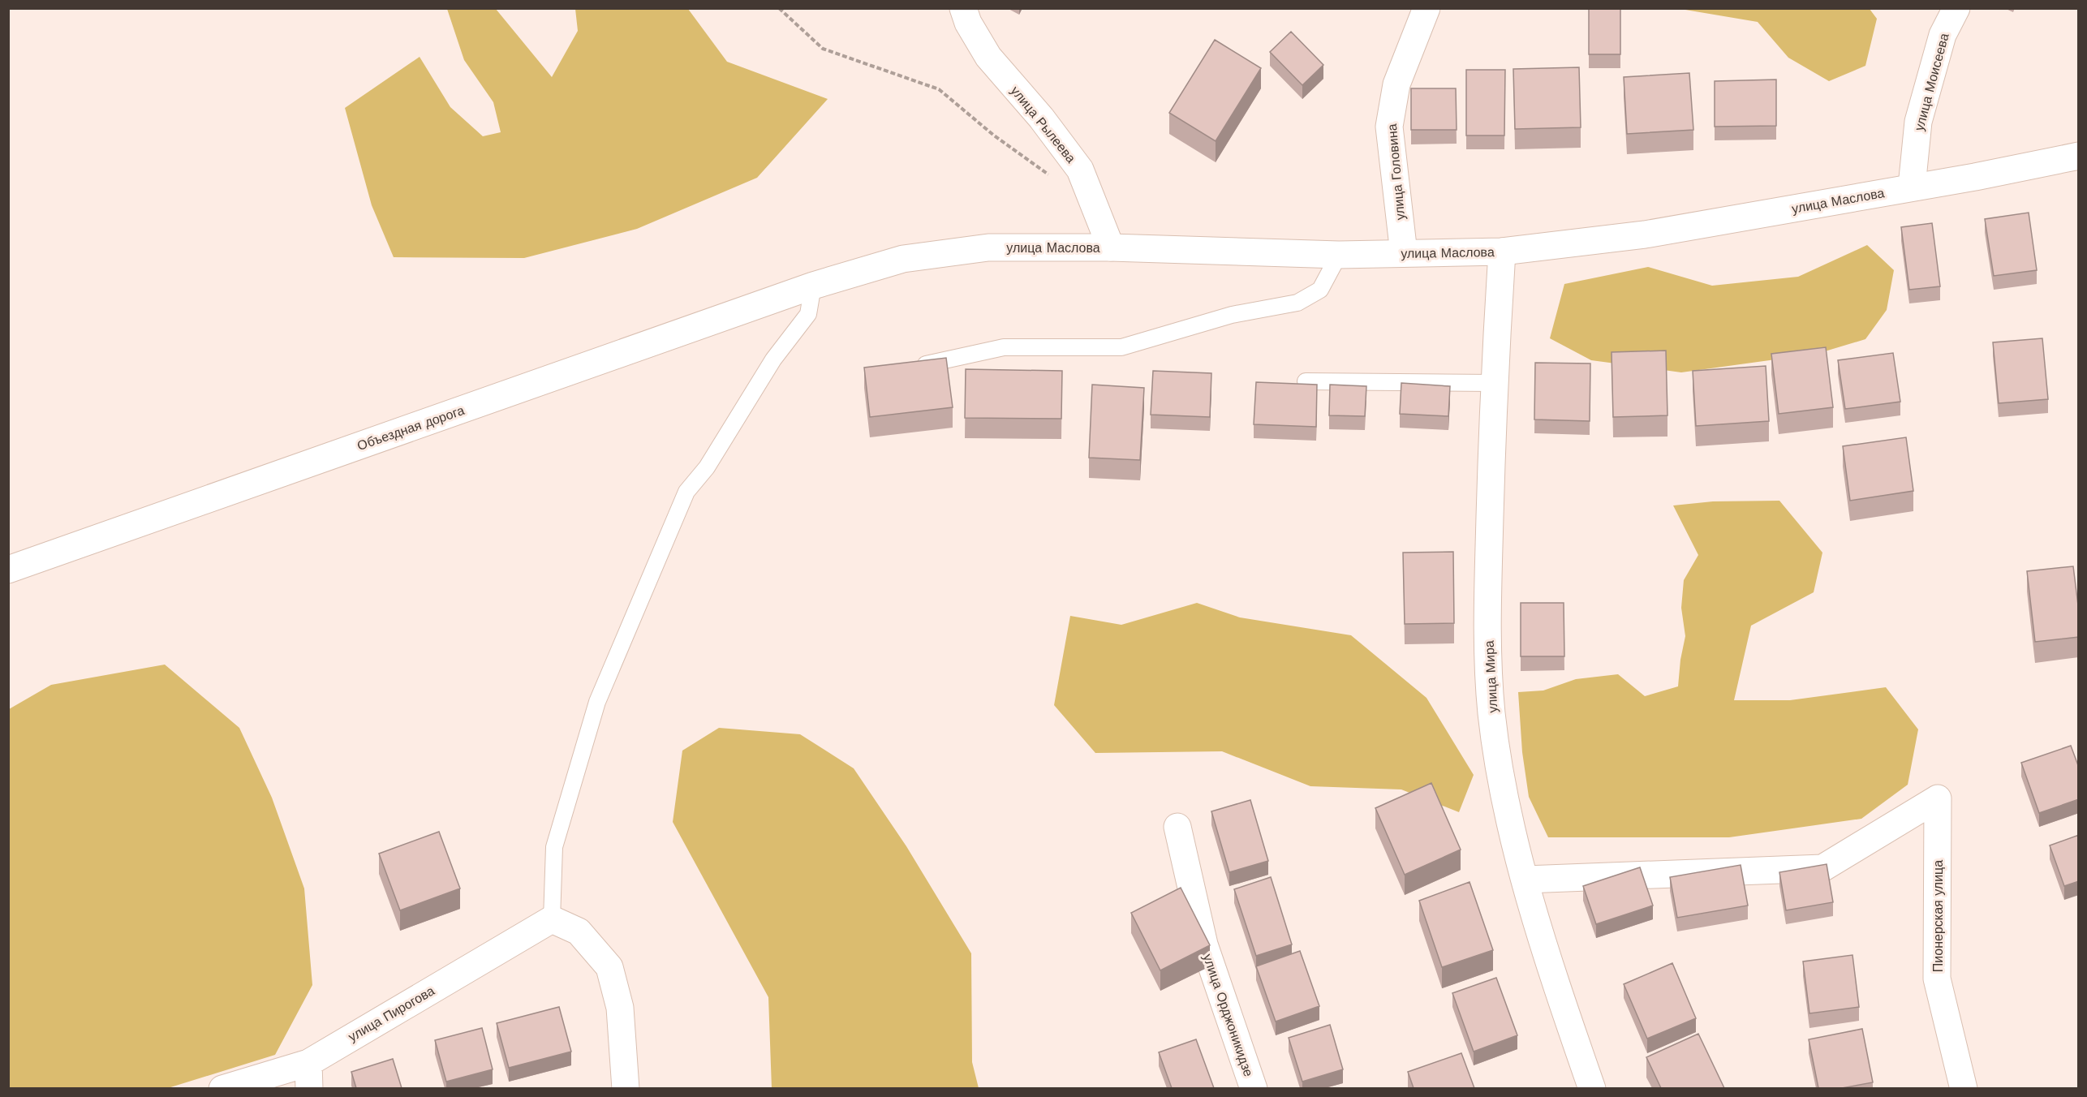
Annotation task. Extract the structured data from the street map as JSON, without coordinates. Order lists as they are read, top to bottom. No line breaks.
{"streets":{"street":["улица Моисеева","улица Рылеева","улица Головина","улица Маслова","Объездная дорога","улица Мира","Пионерская улица","улица Пирогова","улица Орджоникидзе"]},"crossings":[["улица Моисеева","улица Маслова"],["улица Рылеева","улица Маслова"],["улица Головина","улица Маслова"],["улица Маслова","Объездная дорога"],["улица Маслова","улица Мира"],["улица Мира","Пионерская улица"]]}
